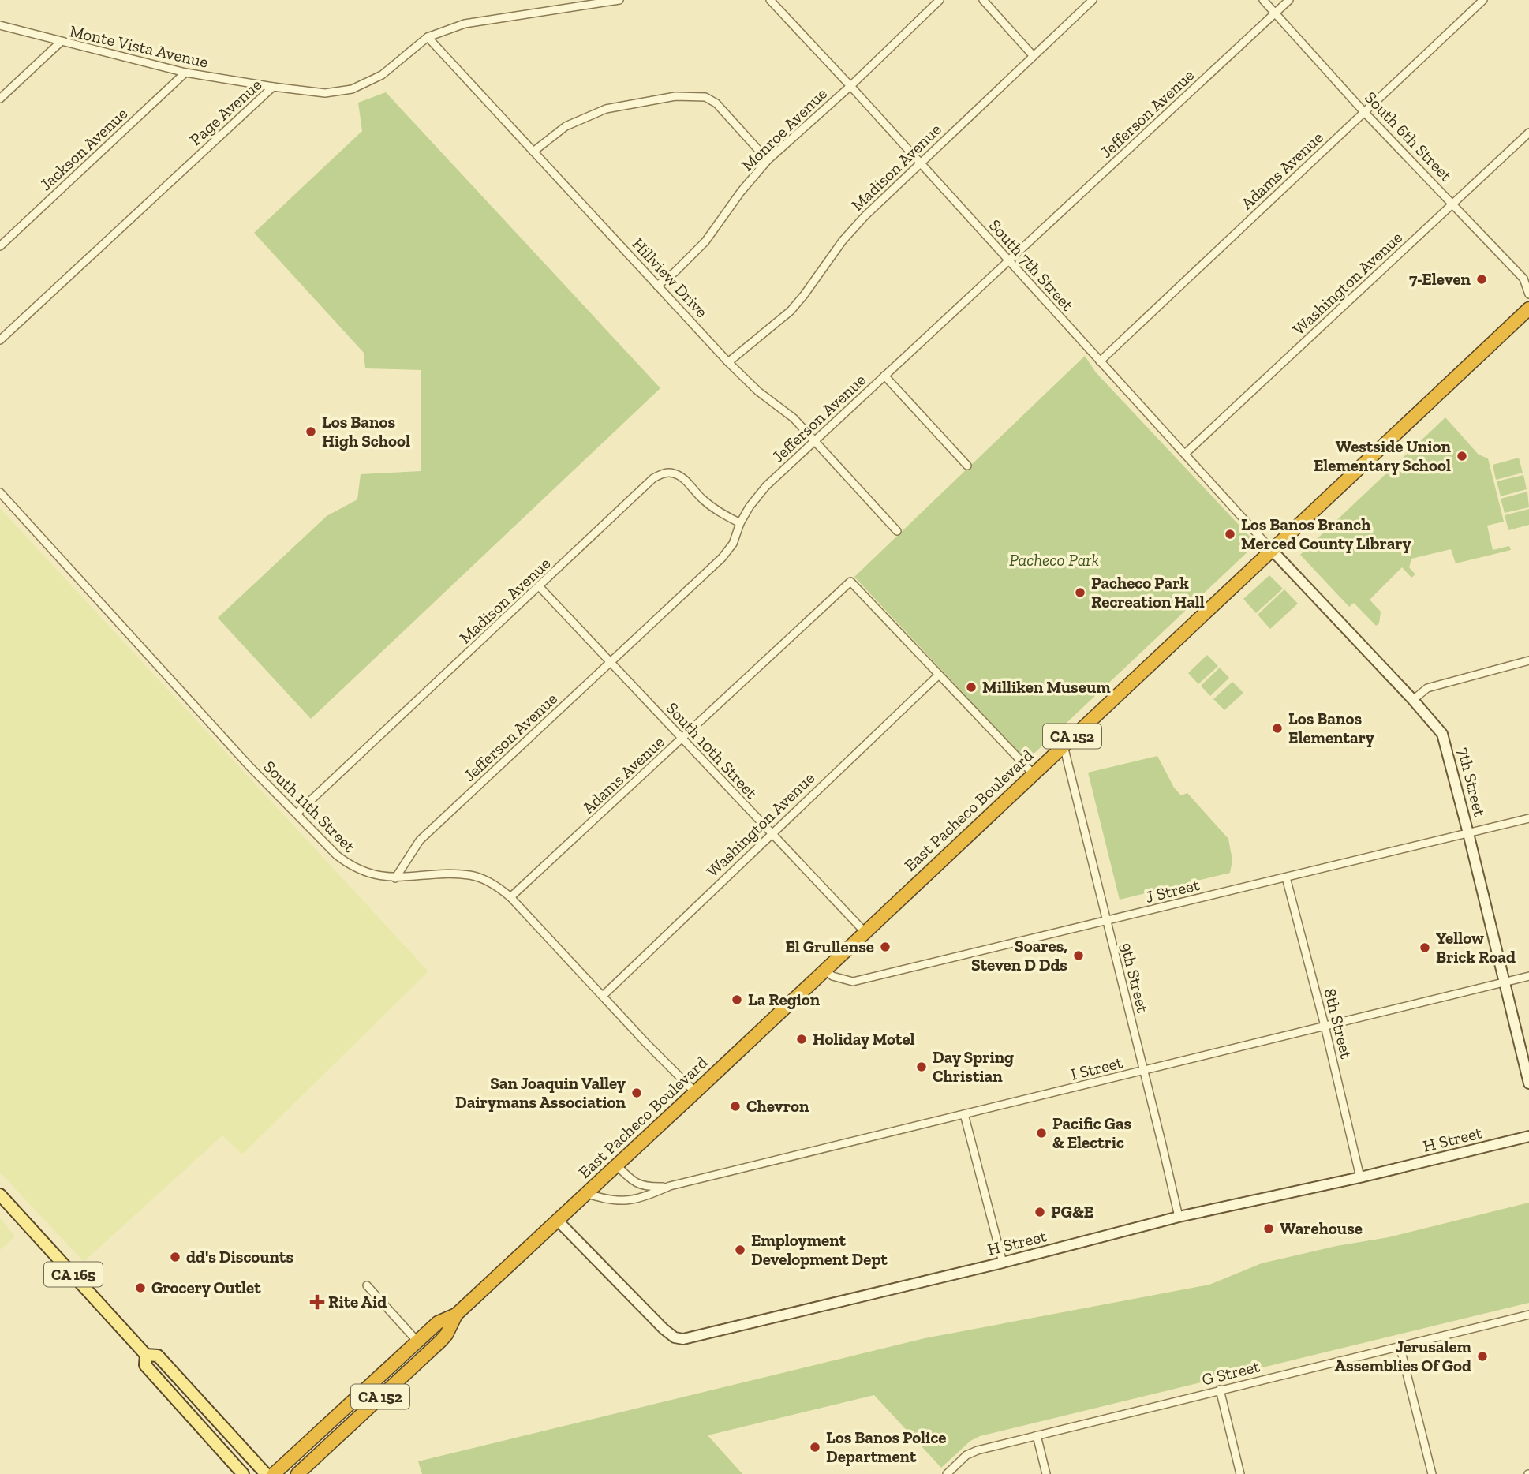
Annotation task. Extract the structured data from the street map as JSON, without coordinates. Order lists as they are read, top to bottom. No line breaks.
{"streets":{"highway":["CA 152","East Pacheco Boulevard"],"main road":["CA 165"],"street":["Monte Vista Avenue","Page Avenue","Jefferson Avenue","Monroe Avenue","South 6th Street","Jackson Avenue","Madison Avenue","Adams Avenue","South 7th Street","Hillview Drive","Washington Avenue","South 10th Street","7th Street","South 11th Street","J Street","9th Street","8th Street","I Street","H Street","G Street"]},"crossings":[["Monte Vista Avenue","Page Avenue"],["Monte Vista Avenue","Jackson Avenue"],["Page Avenue","Hillview Drive"],["Jefferson Avenue","South 6th Street"],["Jefferson Avenue","Madison Avenue"],["Jefferson Avenue","South 7th Street"],["Jefferson Avenue","Hillview Drive"],["Jefferson Avenue","South 10th Street"],["Jefferson Avenue","South 11th Street"],["Monroe Avenue","South 7th Street"],["Monroe Avenue","Hillview Drive"],["South 6th Street","Adams Avenue"],["South 6th Street","Washington Avenue"],["Madison Avenue","South 7th Street"],["Madison Avenue","Hillview Drive"],["Madison Avenue","South 10th Street"],["Madison Avenue","South 11th Street"],["Adams Avenue","South 7th Street"],["Adams Avenue","Washington Avenue"],["Adams Avenue","South 10th Street"],["Adams Avenue","South 11th Street"],["South 7th Street","Washington Avenue"],["South 7th Street","7th Street"],["South 7th Street","East Pacheco Boulevard"],["Washington Avenue","South 10th Street"],["Washington Avenue","South 11th Street"],["South 10th Street","East Pacheco Boulevard"],["7th Street","East Pacheco Boulevard"],["7th Street","J Street"],["7th Street","I Street"],["South 11th Street","East Pacheco Boulevard"],["East Pacheco Boulevard","J Street"],["East Pacheco Boulevard","9th Street"],["East Pacheco Boulevard","I Street"],["East Pacheco Boulevard","H Street"],["J Street","9th Street"],["J Street","8th Street"],["9th Street","I Street"],["9th Street","H Street"],["8th Street","I Street"],["8th Street","H Street"]],"parks":["Pacheco Park"],"places":{"other":["7-Eleven","Los Banos High School","Westside Union Elementary School","Los Banos Branch Merced County Library","Pacheco Park Recreation Hall","Milliken Museum","Los Banos Elementary","El Grullense","Yellow Brick Road","Soares, Steven D Dds","La Region","Holiday Motel","Day Spring Christian","San Joaquin Valley Dairymans Association","Chevron","Pacific Gas & Electric","PG&E","Warehouse","Employment Development Dept","dd's Discounts","Grocery Outlet","Jerusalem Assemblies Of God","Los Banos Police Department"],"health":["Rite Aid"]}}
